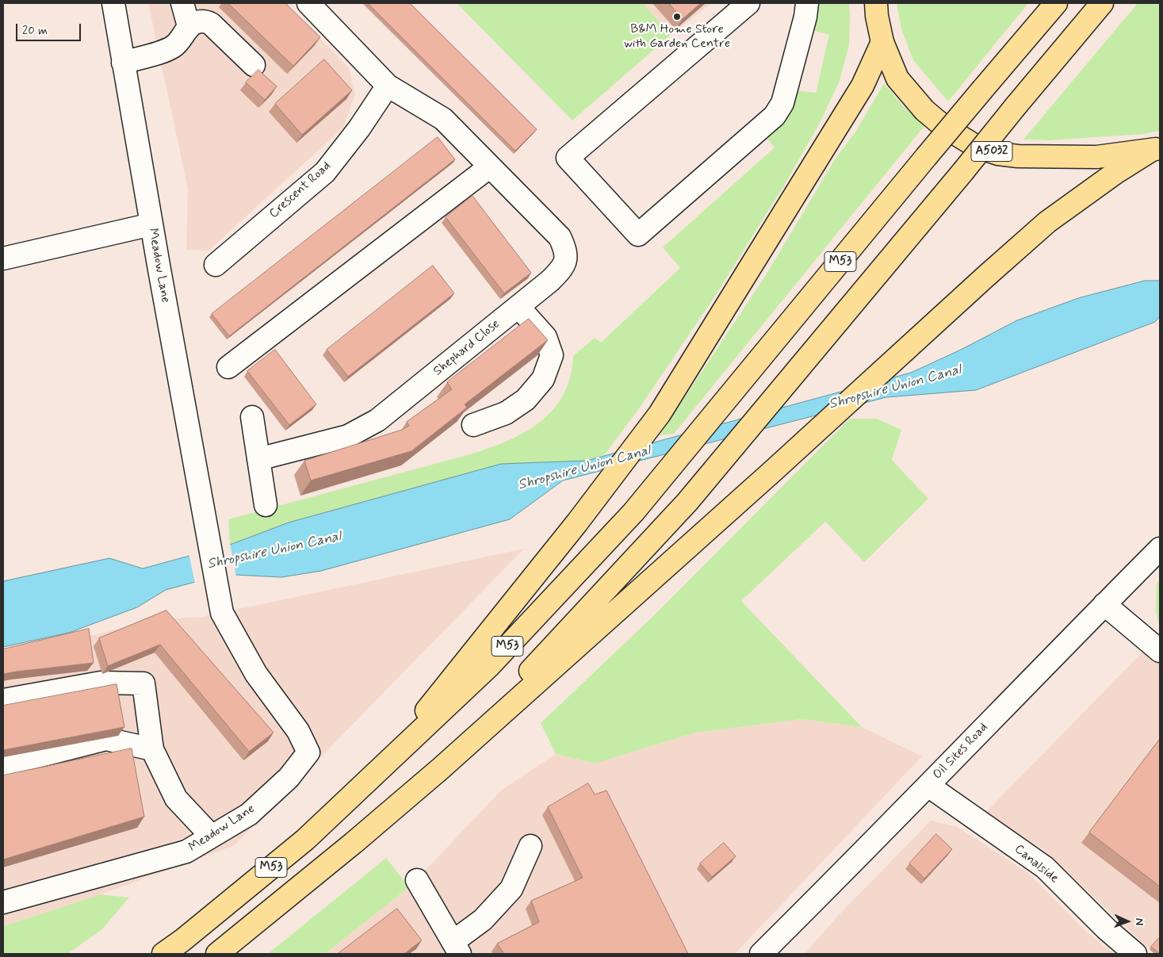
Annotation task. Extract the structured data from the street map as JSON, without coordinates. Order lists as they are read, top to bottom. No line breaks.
{"streets":{"main road":["A5032","M53"],"street":["Crescent Road","Meadow Lane","Shephard Close","Oil Sites Road","Canalside"]},"crossings":[["Oil Sites Road","Canalside"]],"water":["Shropshire Union Canal"],"places":["B&M Home Store with Garden Centre"],"scale_bar":"20 m","north":"right"}
